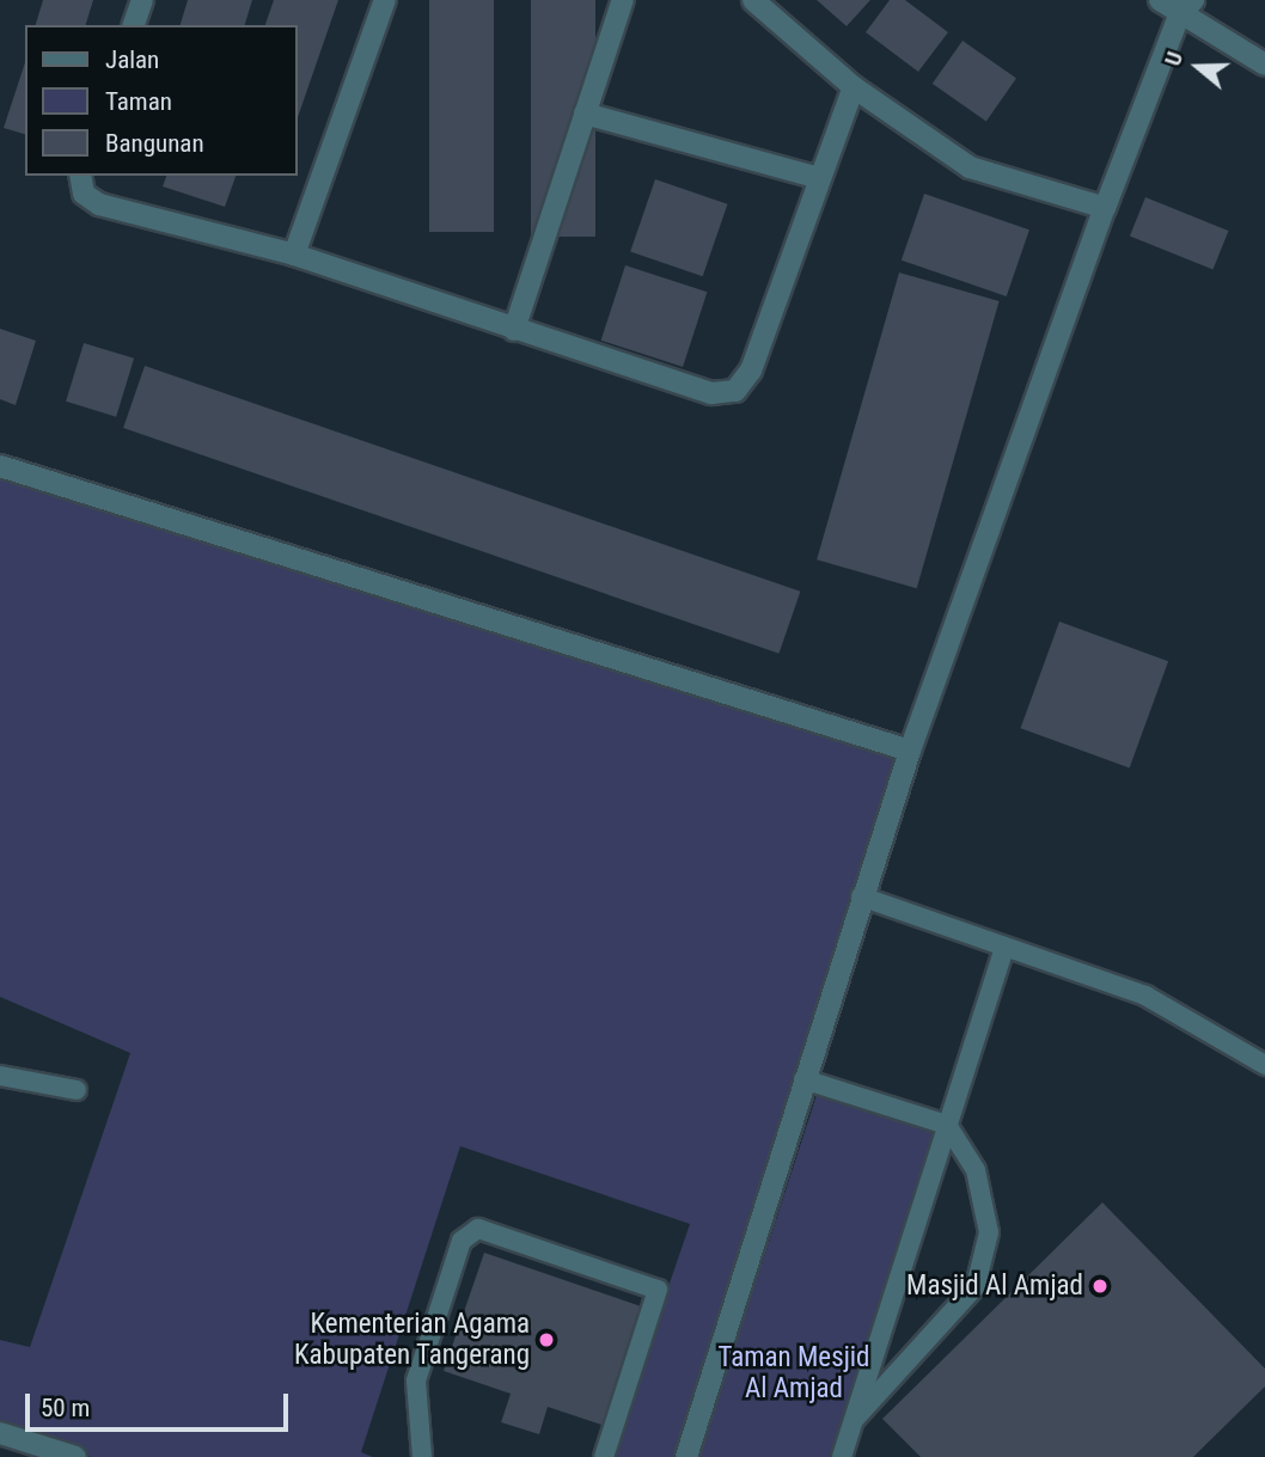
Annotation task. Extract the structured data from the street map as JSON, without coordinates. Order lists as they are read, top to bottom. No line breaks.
{"parks":["Taman Mesjid Al Amjad"],"places":["Masjid Al Amjad","Kementerian Agama Kabupaten Tangerang"],"legend":["Jalan","Taman","Bangunan"],"scale_bar":"50 m","north":"left"}
